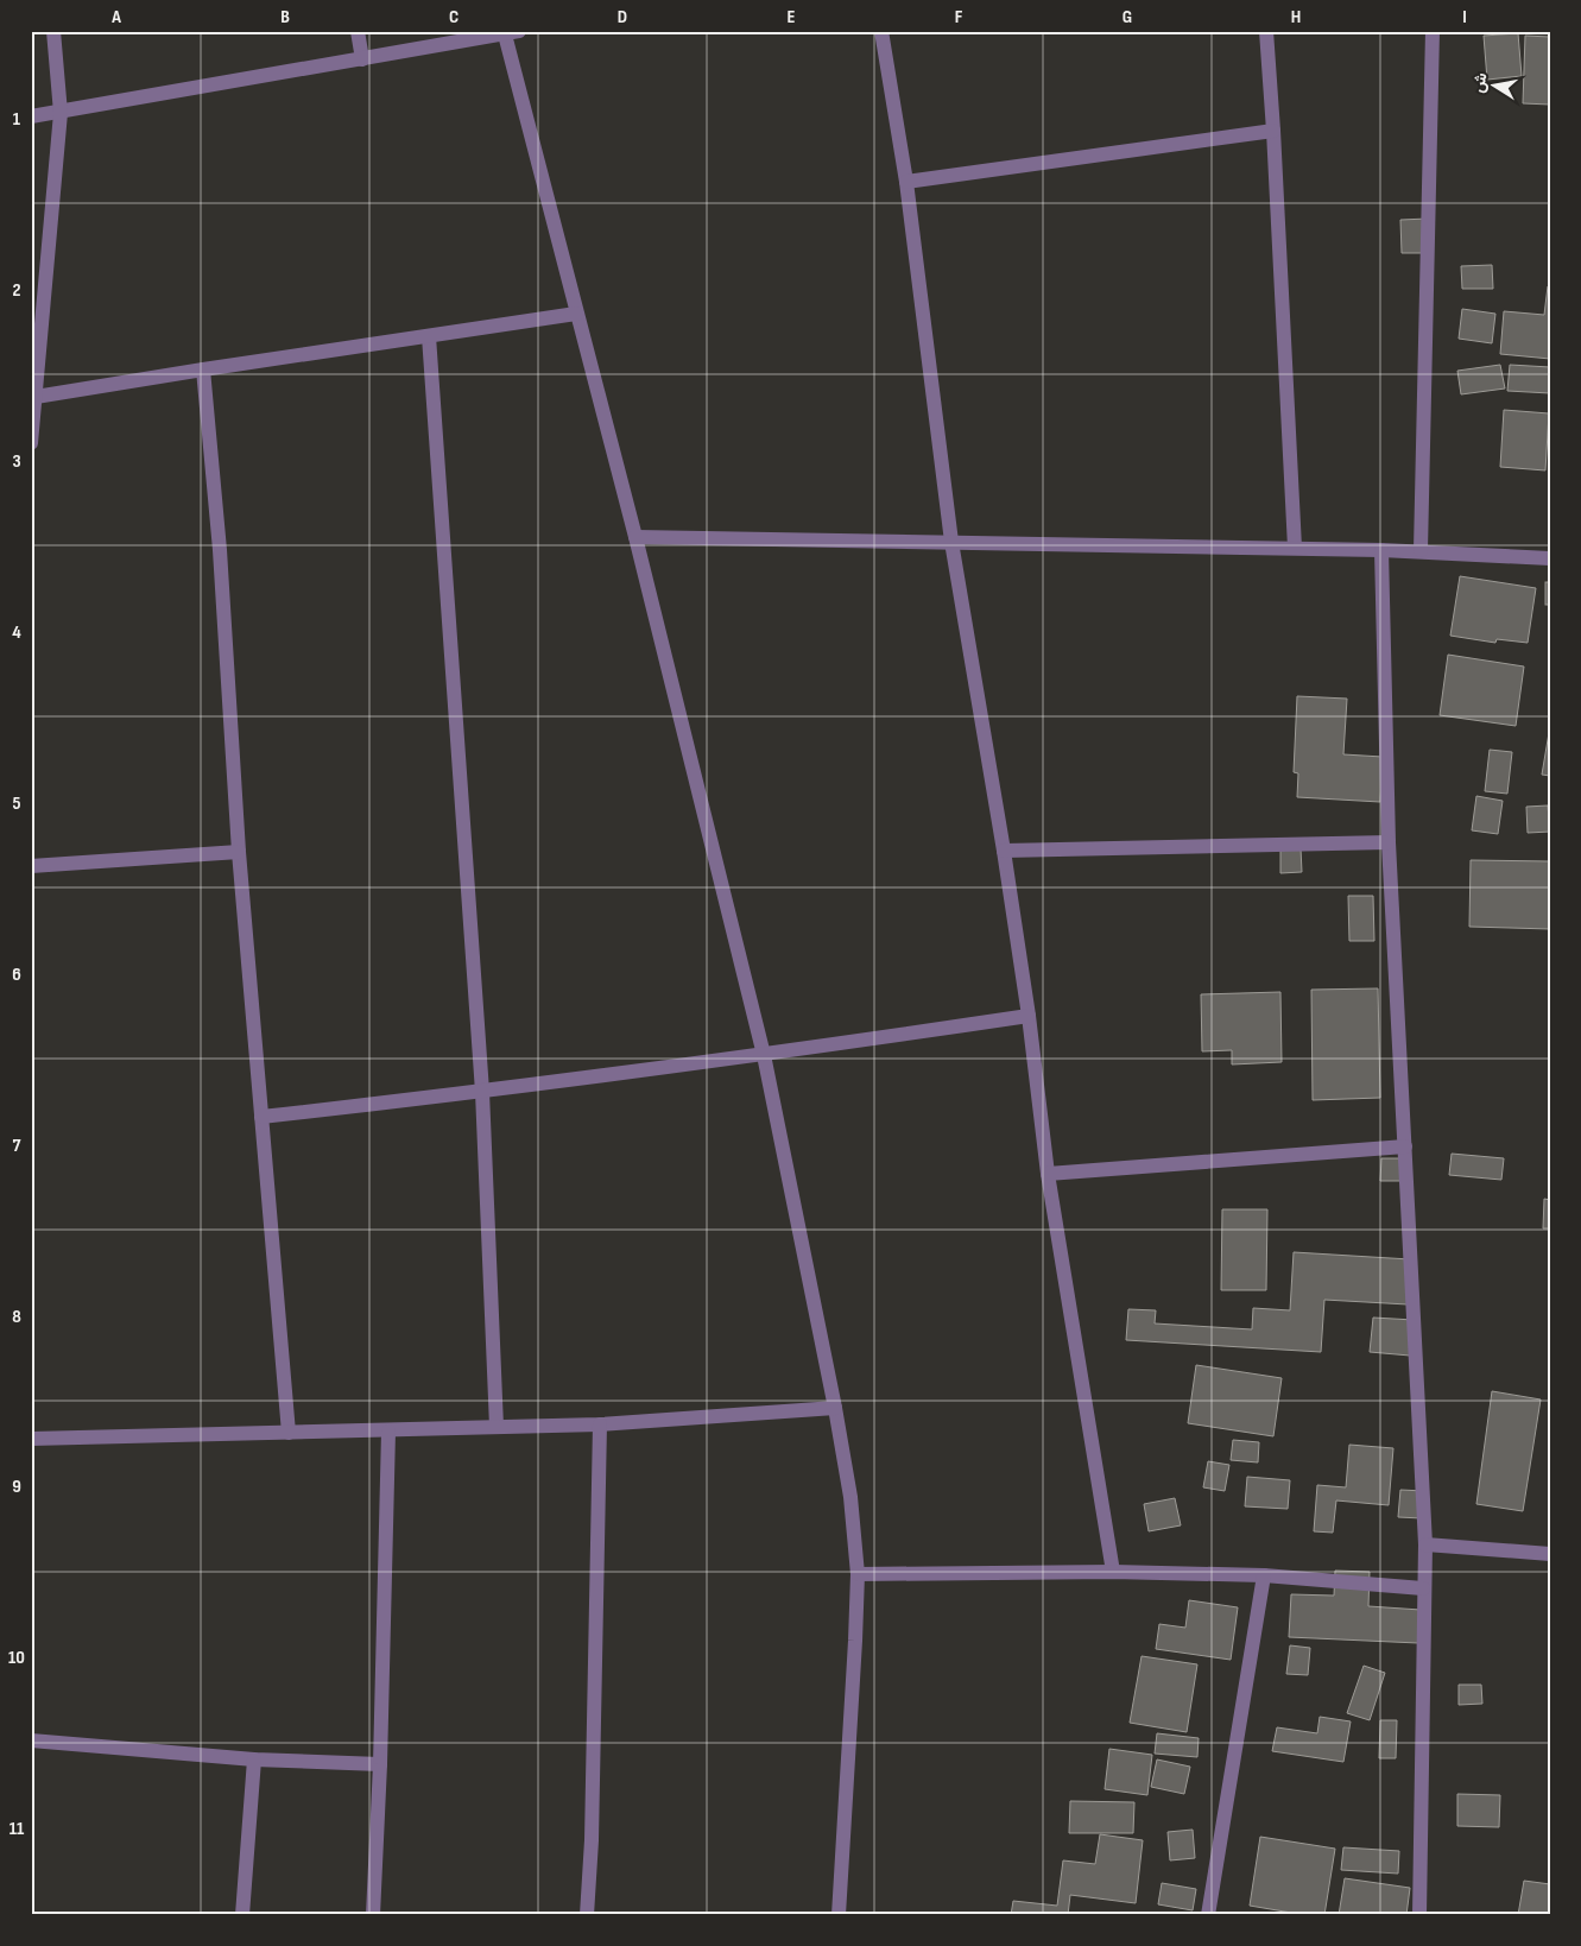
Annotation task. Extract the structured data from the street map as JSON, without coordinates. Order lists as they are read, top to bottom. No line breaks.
{"north":"left","grid":{"columns":["A","B","C","D","E","F","G","H","I"],"rows":["1","2","3","4","5","6","7","8","9","10","11"]}}
